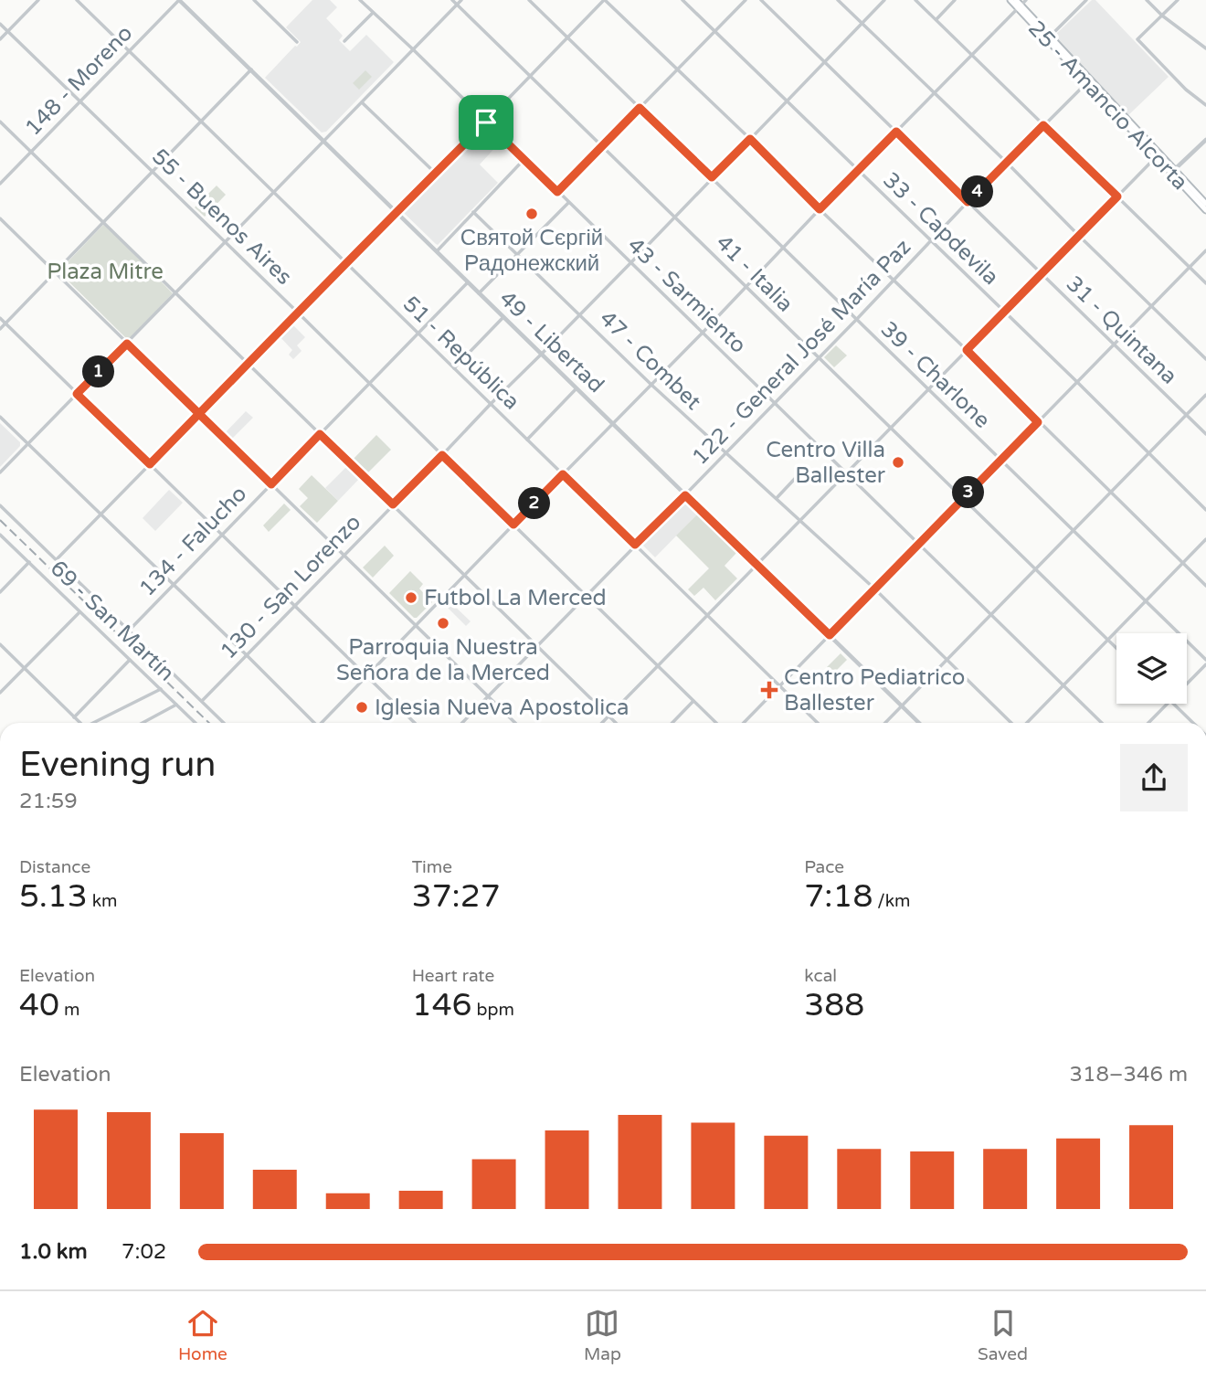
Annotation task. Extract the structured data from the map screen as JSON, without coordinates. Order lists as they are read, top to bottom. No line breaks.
{"streets":{"main road":["25 - Amancio Alcorta"],"street":["148 - Moreno","55 - Buenos Aires","33 - Capdevila","41 - Italia","43 - Sarmiento","31 - Quintana","49 - Libertad","122 - General José María Paz","51 - República","47 - Combet","39 - Charlone","134 - Falucho","130 - San Lorenzo","69 - San Martín"]},"crossings":[["148 - Moreno","55 - Buenos Aires"],["148 - Moreno","49 - Libertad"],["148 - Moreno","51 - República"],["55 - Buenos Aires","122 - General José María Paz"],["55 - Buenos Aires","134 - Falucho"],["55 - Buenos Aires","130 - San Lorenzo"],["33 - Capdevila","122 - General José María Paz"],["33 - Capdevila","130 - San Lorenzo"],["41 - Italia","122 - General José María Paz"],["41 - Italia","130 - San Lorenzo"],["43 - Sarmiento","122 - General José María Paz"],["43 - Sarmiento","130 - San Lorenzo"],["31 - Quintana","122 - General José María Paz"],["31 - Quintana","130 - San Lorenzo"],["49 - Libertad","122 - General José María Paz"],["49 - Libertad","134 - Falucho"],["49 - Libertad","130 - San Lorenzo"],["122 - General José María Paz","51 - República"],["122 - General José María Paz","47 - Combet"],["122 - General José María Paz","39 - Charlone"],["51 - República","134 - Falucho"],["51 - República","130 - San Lorenzo"],["47 - Combet","130 - San Lorenzo"],["39 - Charlone","130 - San Lorenzo"]],"parks":["Plaza Mitre"],"places":{"other":["Святой Cєргій Pадонежский","Centro Villa Ballester","Futbol La Merced","Parroquia Nuestra Señora de la Merced","Iglesia Nueva Apostolica"],"health":["Centro Pediatrico Ballester"]},"page":{"pins":["4","1","3","2"],"heading":["Evening run","21:59"],"stats":[["Distance","5.13 km"],["Time","37:27"],["Pace","7:18 /km"],["Elevation","40 m"],["Heart rate","146 bpm"],["kcal","388"]],"chart":["Elevation","318–346 m"],"list":[{"name":"1.0 km","note":"7:02"}],"tabs":["Home","Map","Saved"]}}
